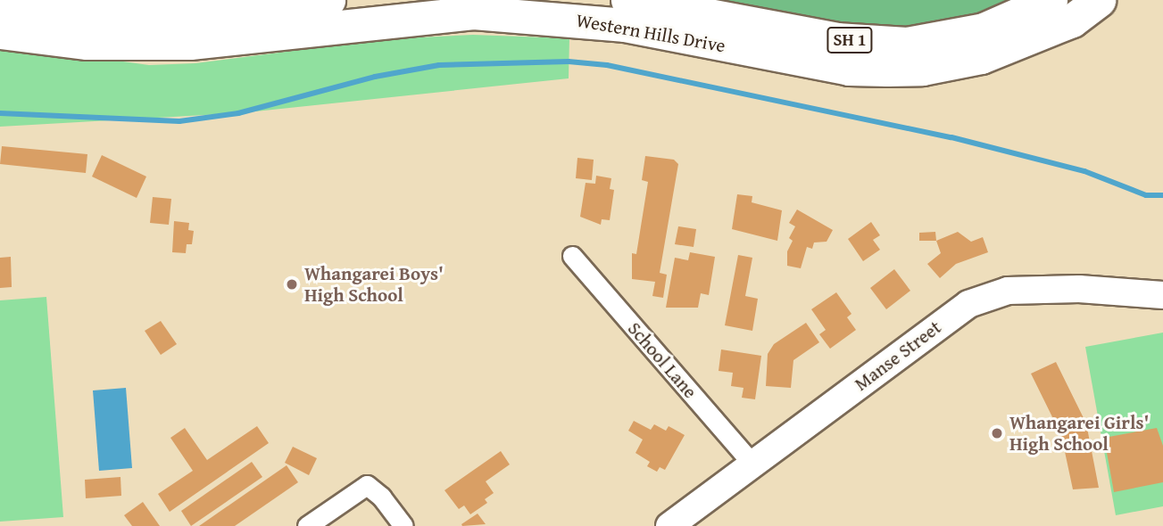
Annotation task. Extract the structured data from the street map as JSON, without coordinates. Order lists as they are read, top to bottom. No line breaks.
{"streets":{"highway":["Western Hills Drive","SH 1"],"street":["Manse Street","School Lane"]},"crossings":[["Manse Street","School Lane"]],"places":["Whangarei Boys' High School","Whangarei Girls' High School"]}
